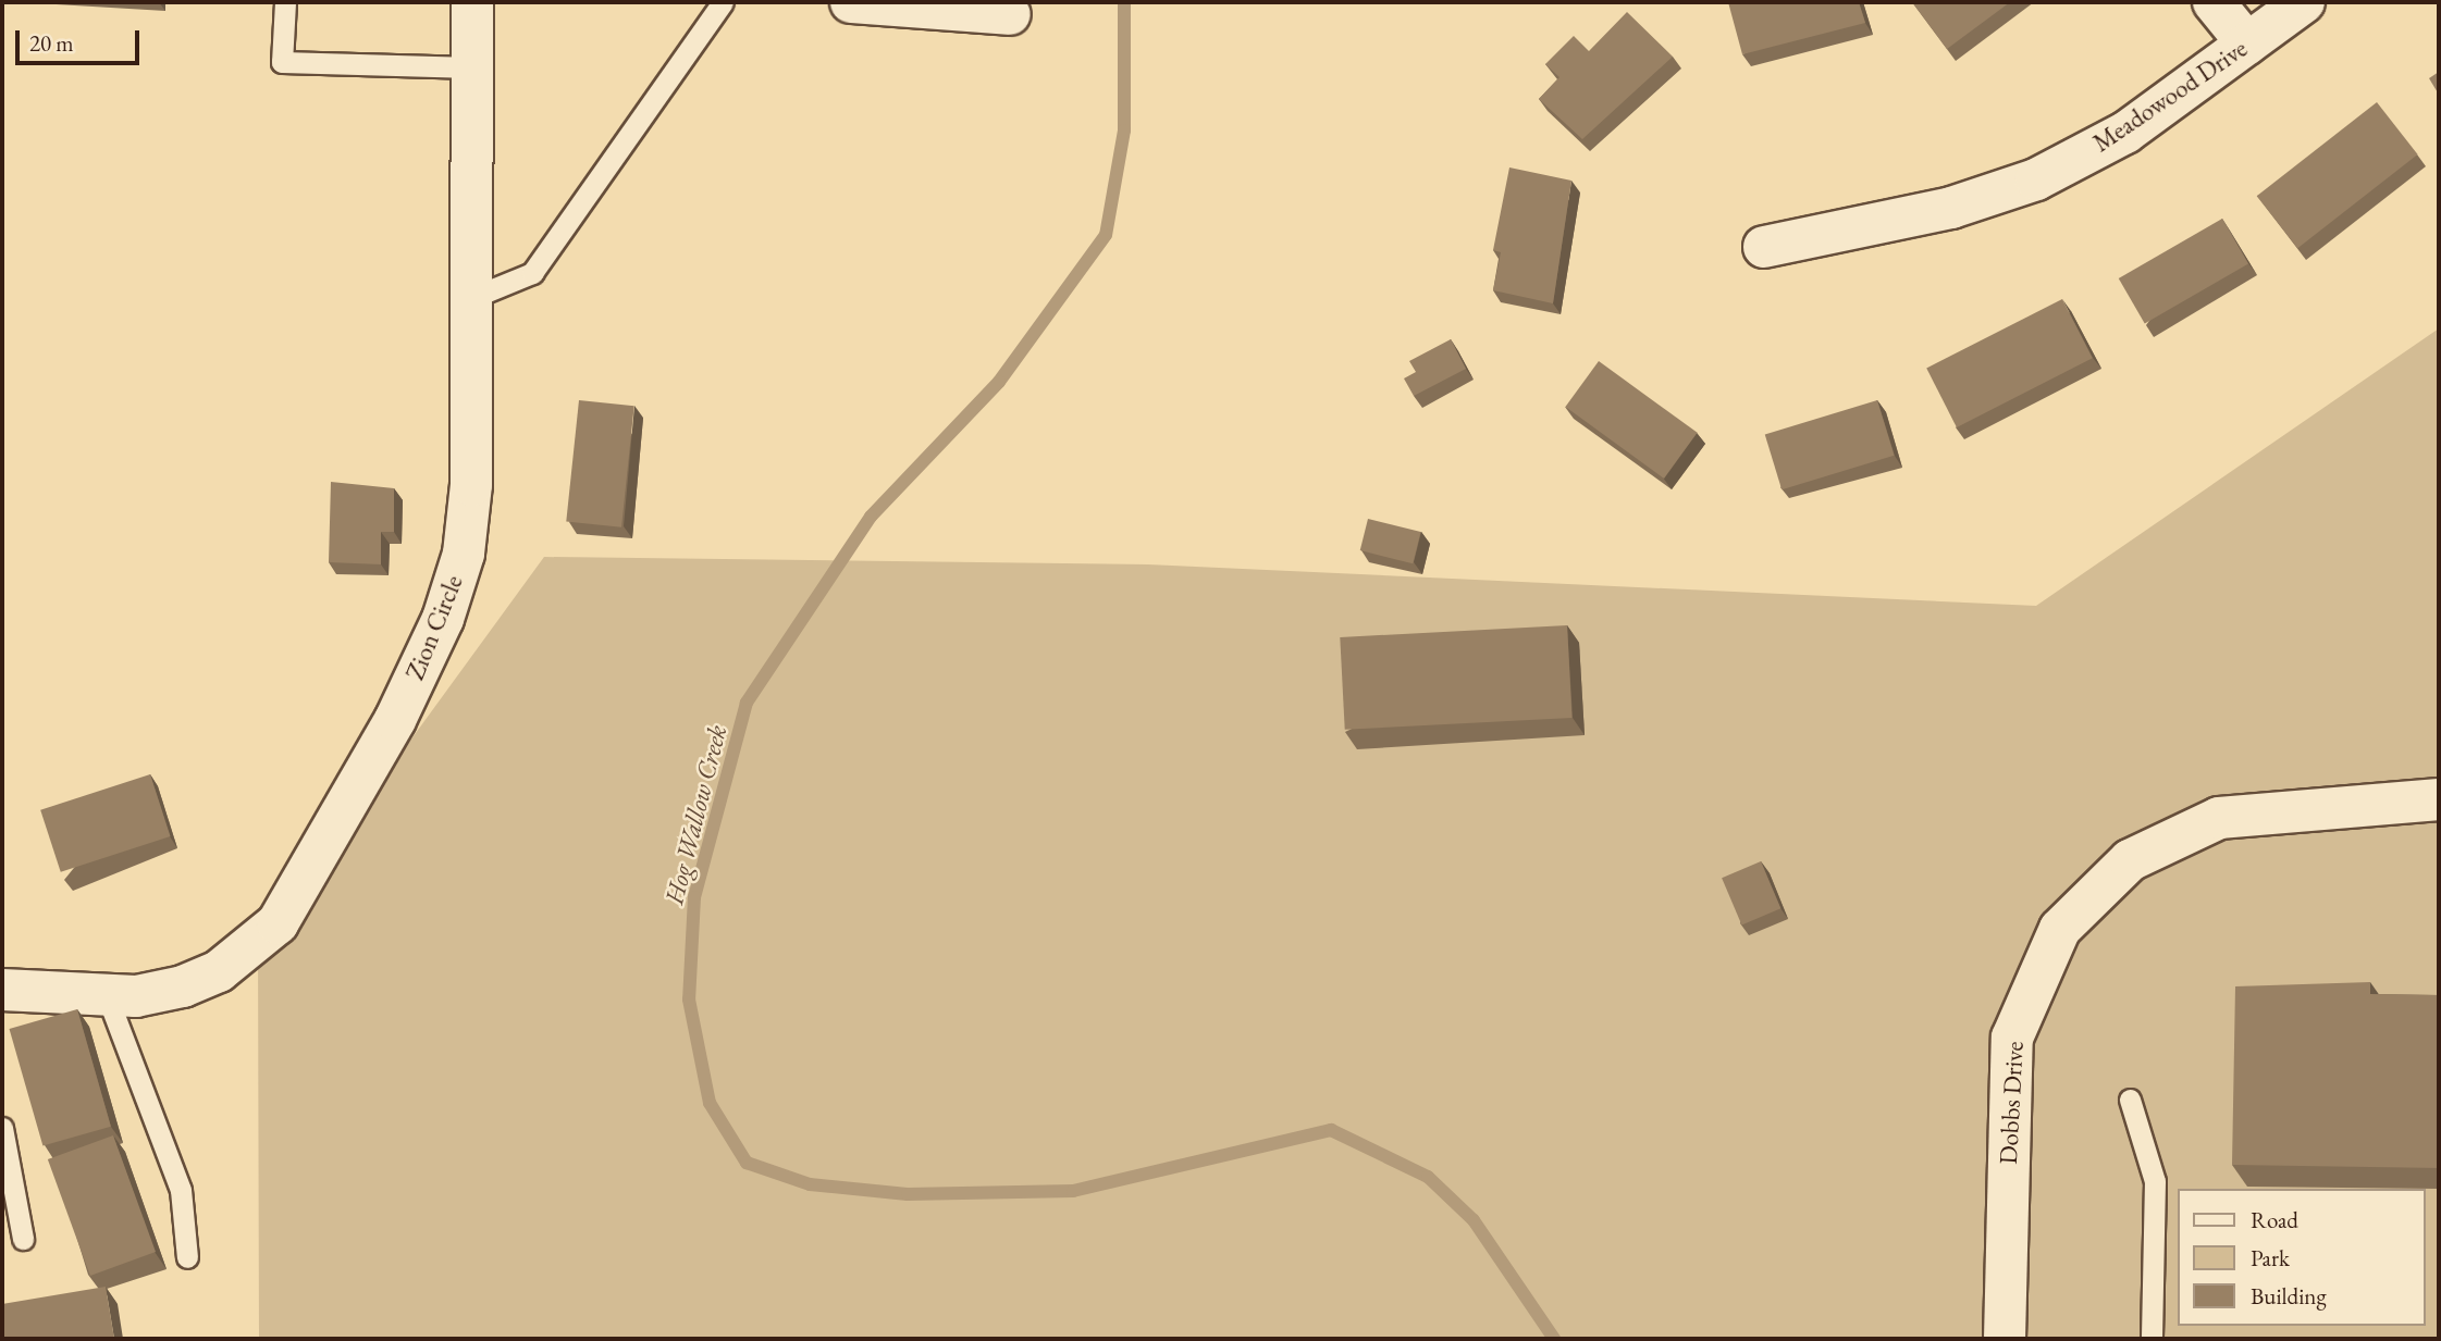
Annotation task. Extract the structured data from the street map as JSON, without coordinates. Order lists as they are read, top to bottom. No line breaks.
{"streets":{"street":["Meadowood Drive","Zion Circle","Dobbs Drive"]},"water":["Hog Wallow Creek"],"legend":["Road","Park","Building"],"scale_bar":"20 m"}
